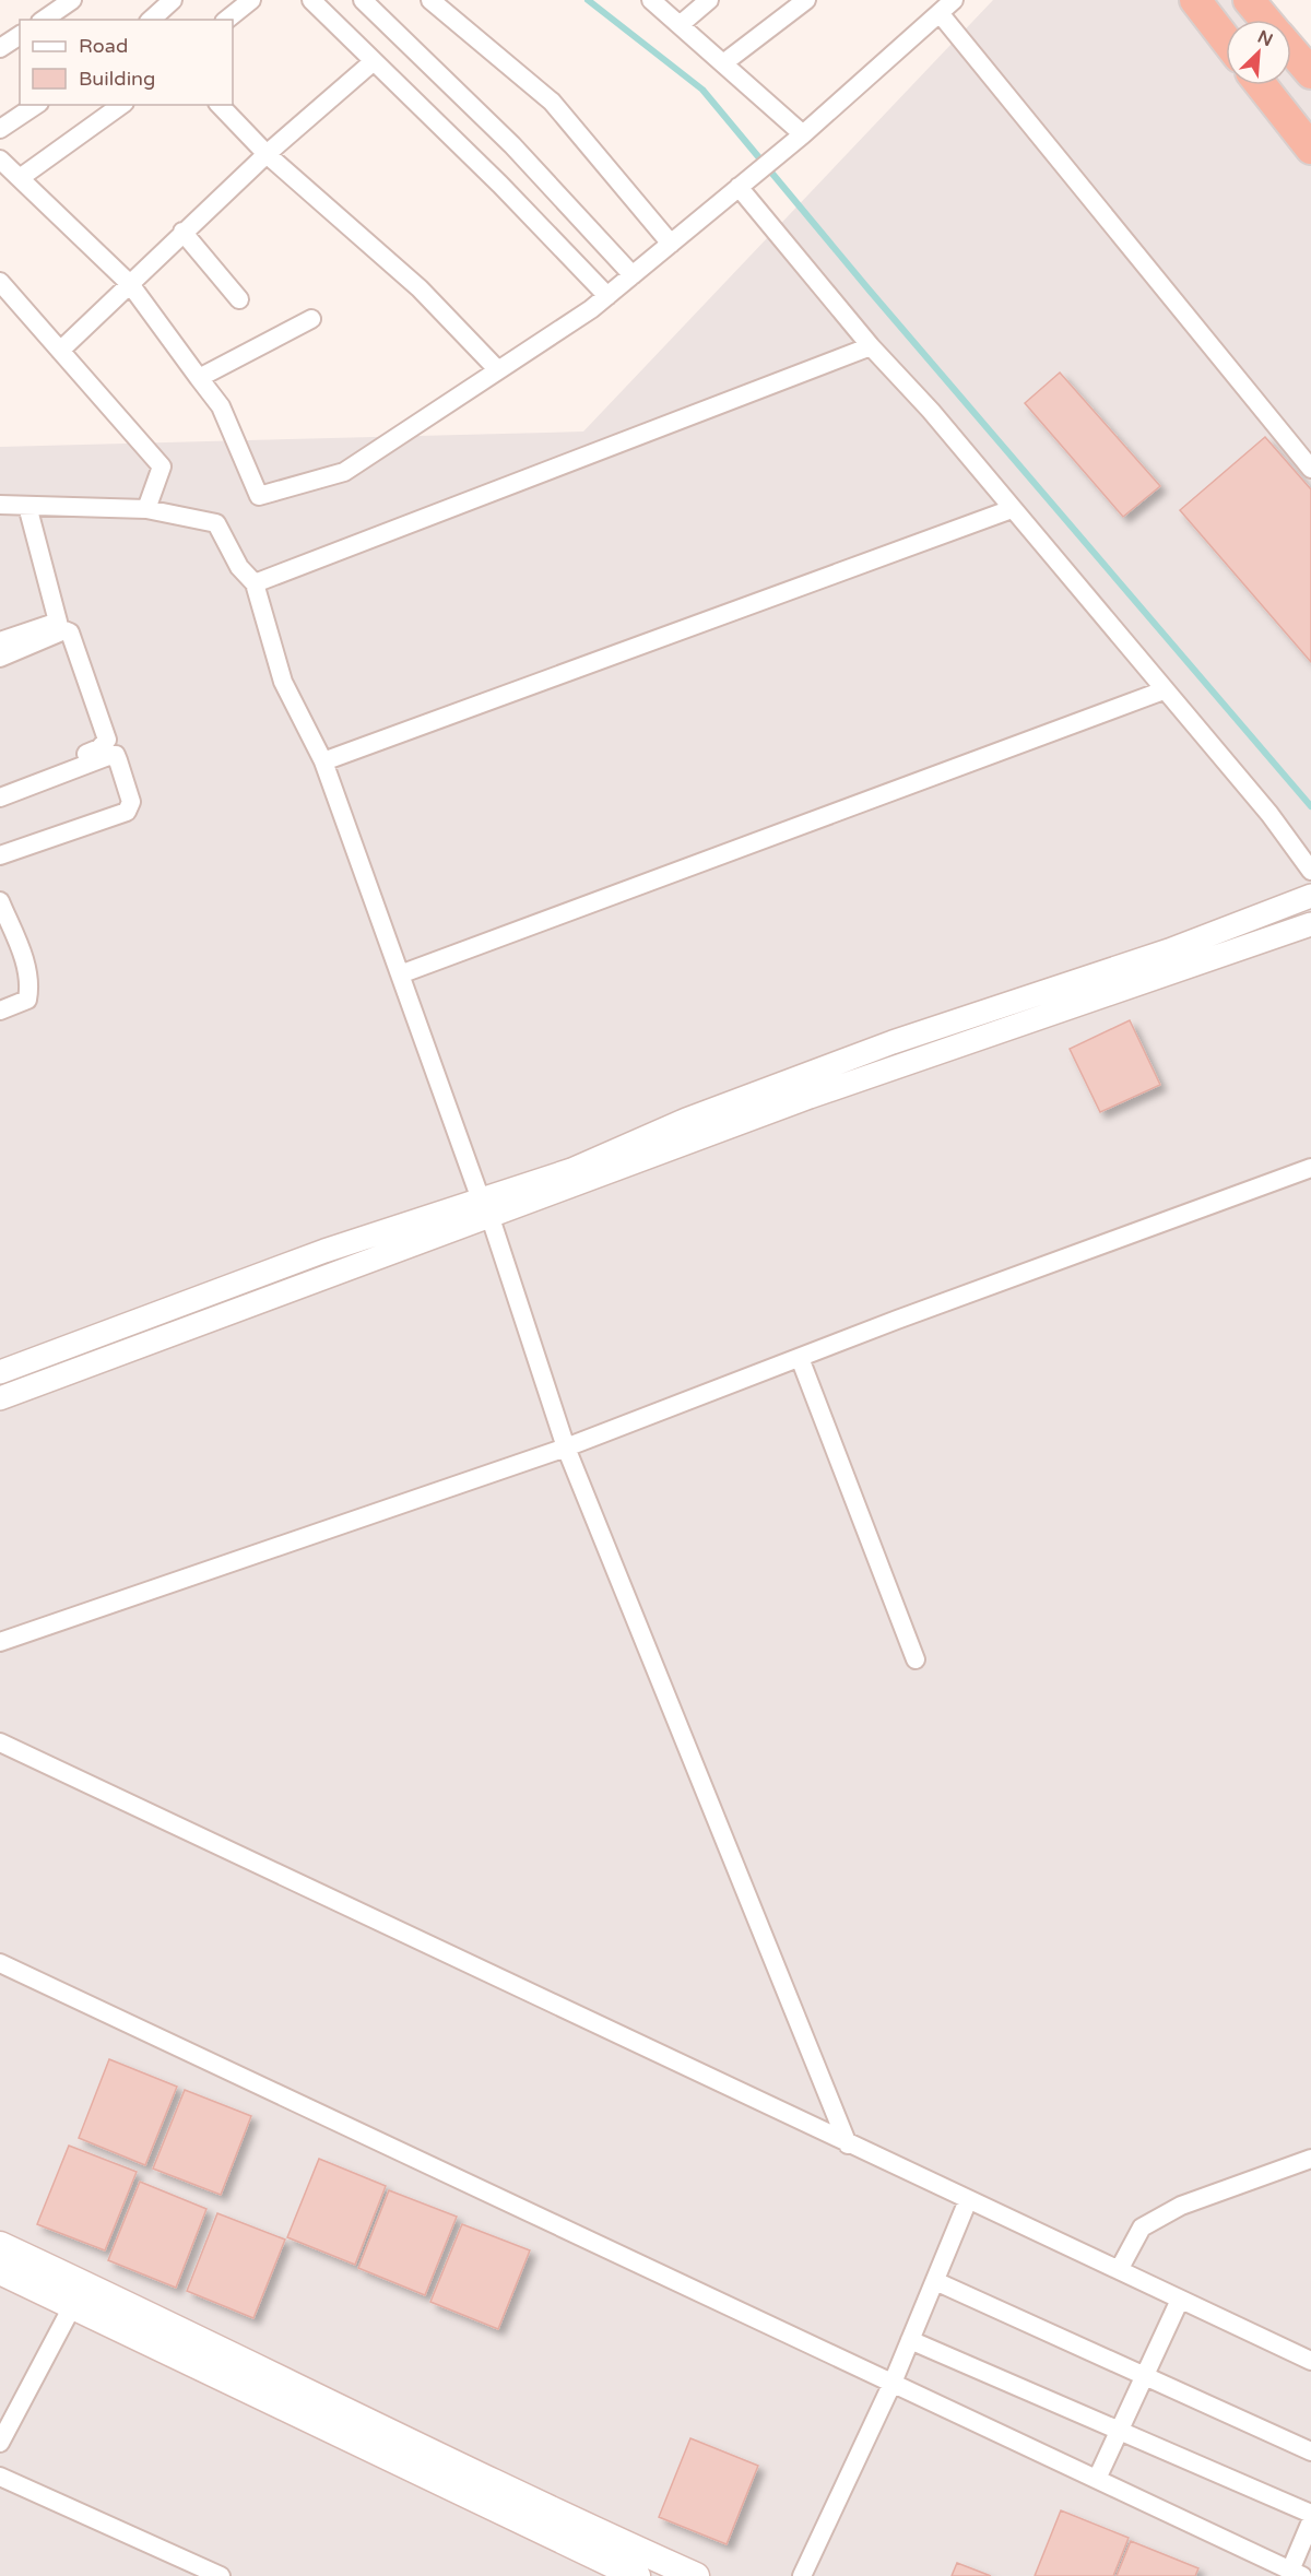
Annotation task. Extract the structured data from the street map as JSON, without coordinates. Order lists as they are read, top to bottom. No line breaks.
{"legend":["Road","Building"],"north":"top right"}
